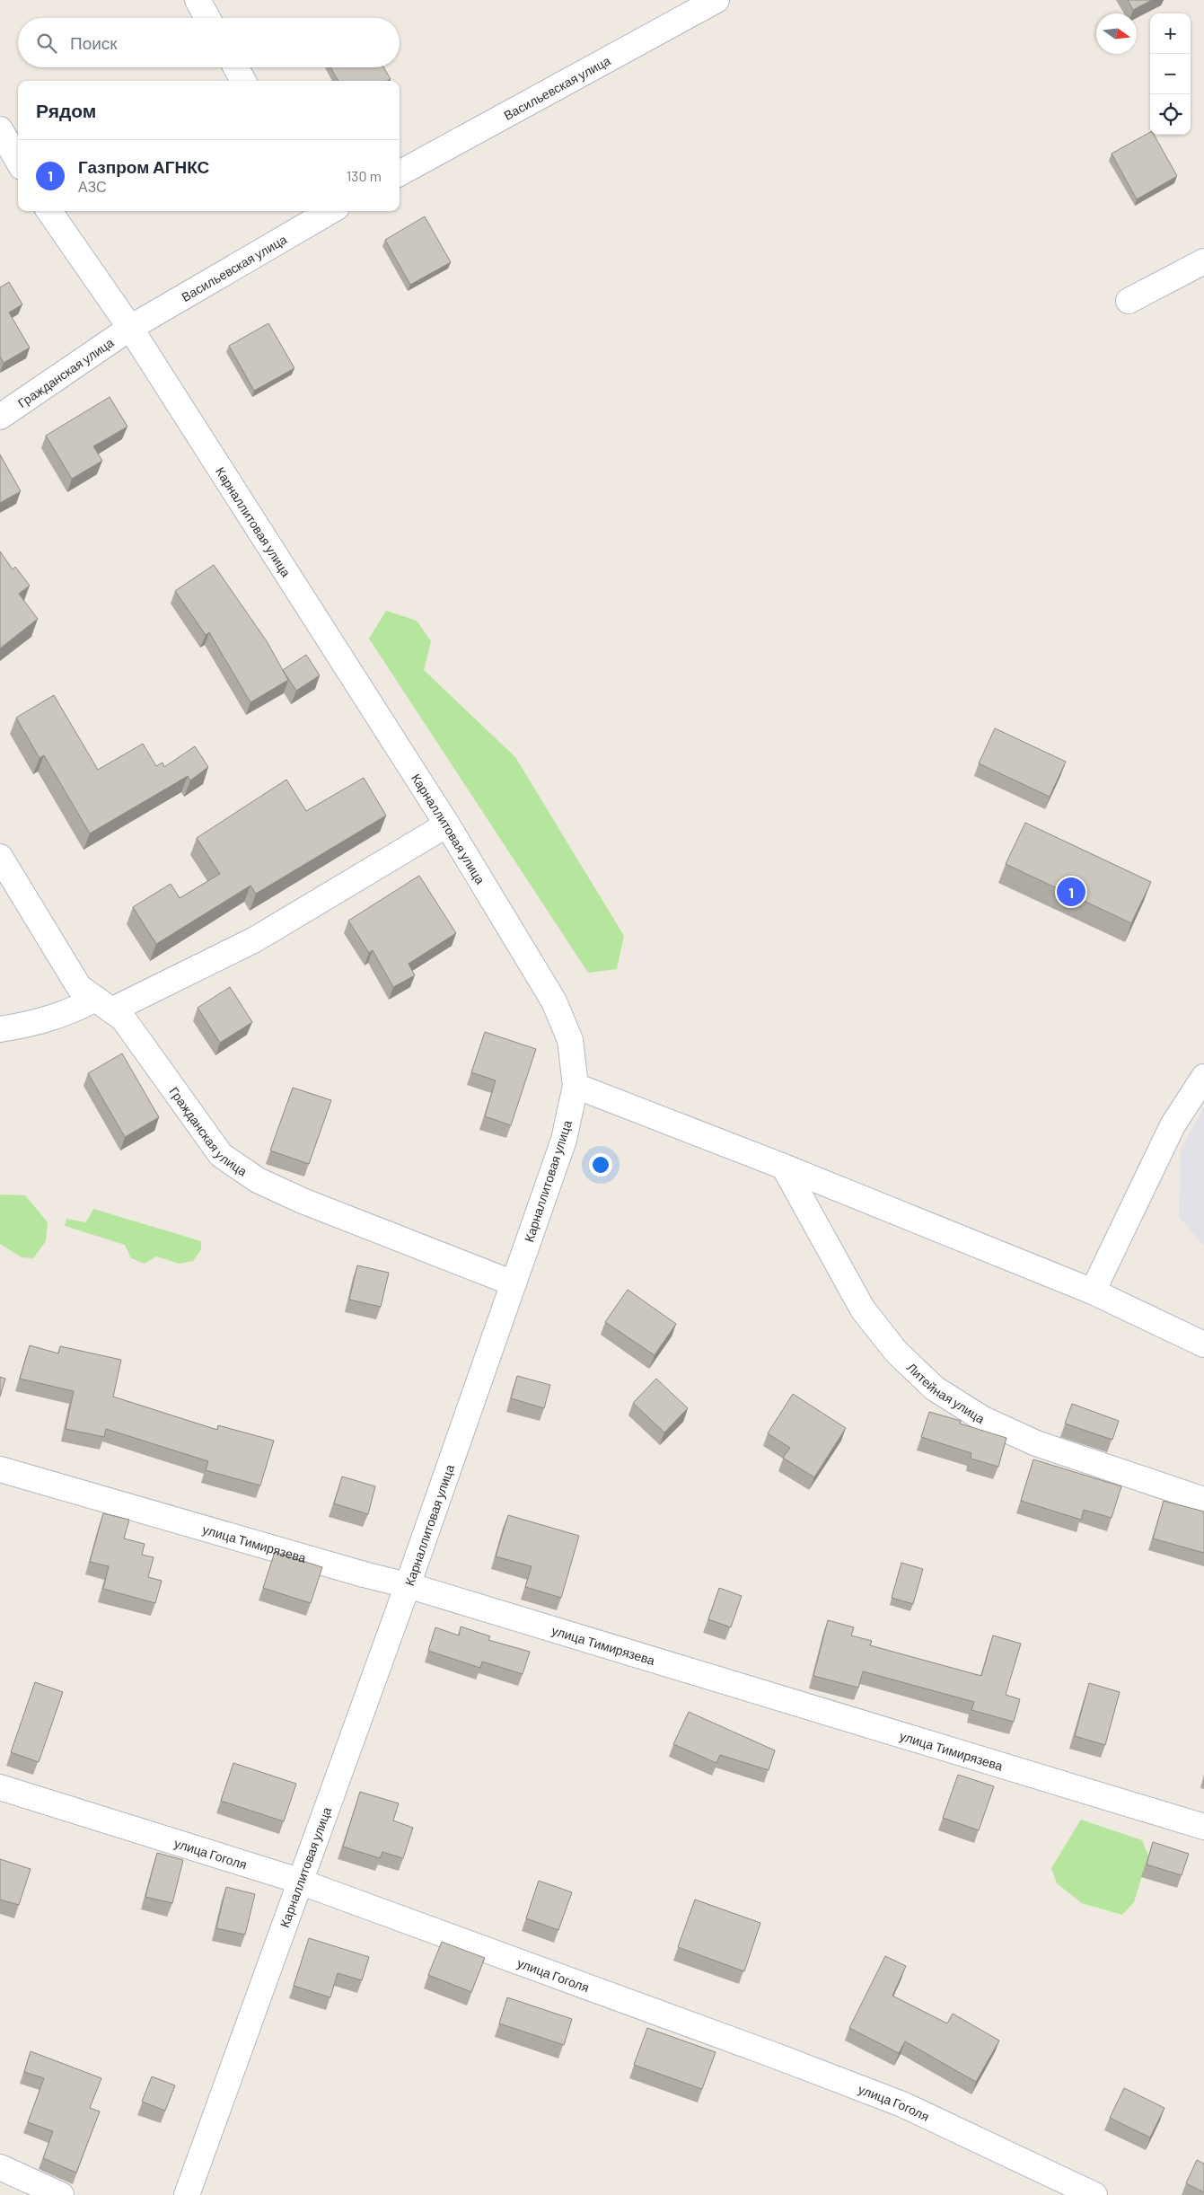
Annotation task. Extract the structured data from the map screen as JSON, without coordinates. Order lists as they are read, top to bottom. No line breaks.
{"streets":{"street":["Васильевская улица","Гражданская улица","Карналлитовая улица","Литейная улица","улица Тимирязева","улица Гоголя"]},"crossings":[["Васильевская улица","Гражданская улица"],["Васильевская улица","Карналлитовая улица"],["Гражданская улица","Карналлитовая улица"],["Карналлитовая улица","улица Тимирязева"],["Карналлитовая улица","улица Гоголя"]],"north":"right","page":{"map_buttons":["+","−"],"search":"Поиск","heading":"Рядом","list":[{"mark":"1","name":"Газпром АГНКС","note":"АЗС","value":"130 m"}],"pins":"1"}}
